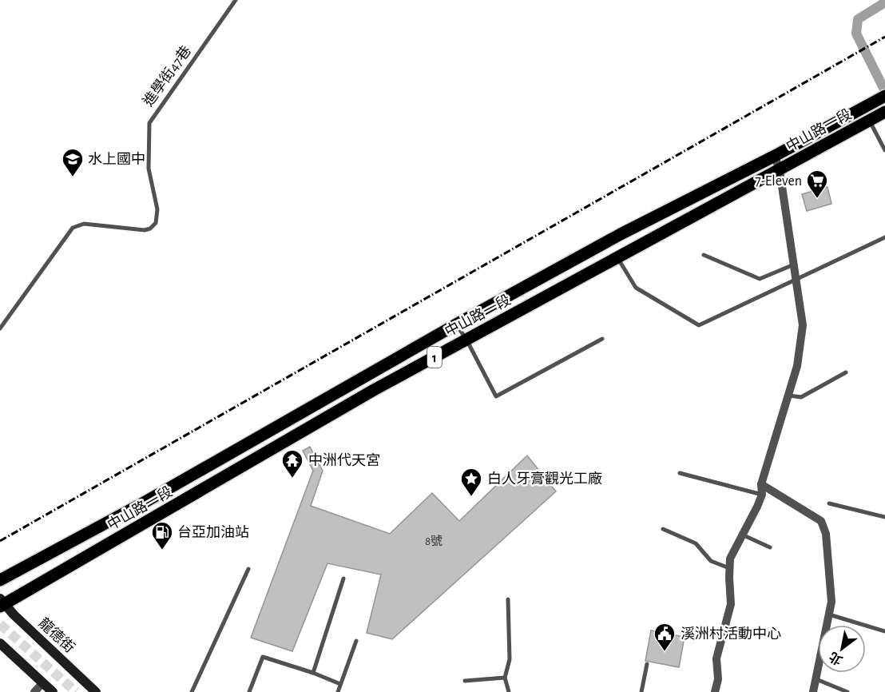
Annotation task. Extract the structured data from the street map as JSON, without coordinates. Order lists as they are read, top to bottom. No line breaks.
{"streets":{"main road":["中山路一段","1","龍德街"],"lane":["進學街47巷"]},"crossings":[["中山路一段","1"],["中山路一段","龍德街"]],"places":{"school or university":["水上國中"],"supermarket":["7-Eleven"],"temple":["中洲代天宮"],"place":["白人牙膏觀光工廠"],"fuel station":["台亞加油站"],"public building":["溪洲村活動中心"]},"house_numbers":["8號"],"north":"bottom left"}
